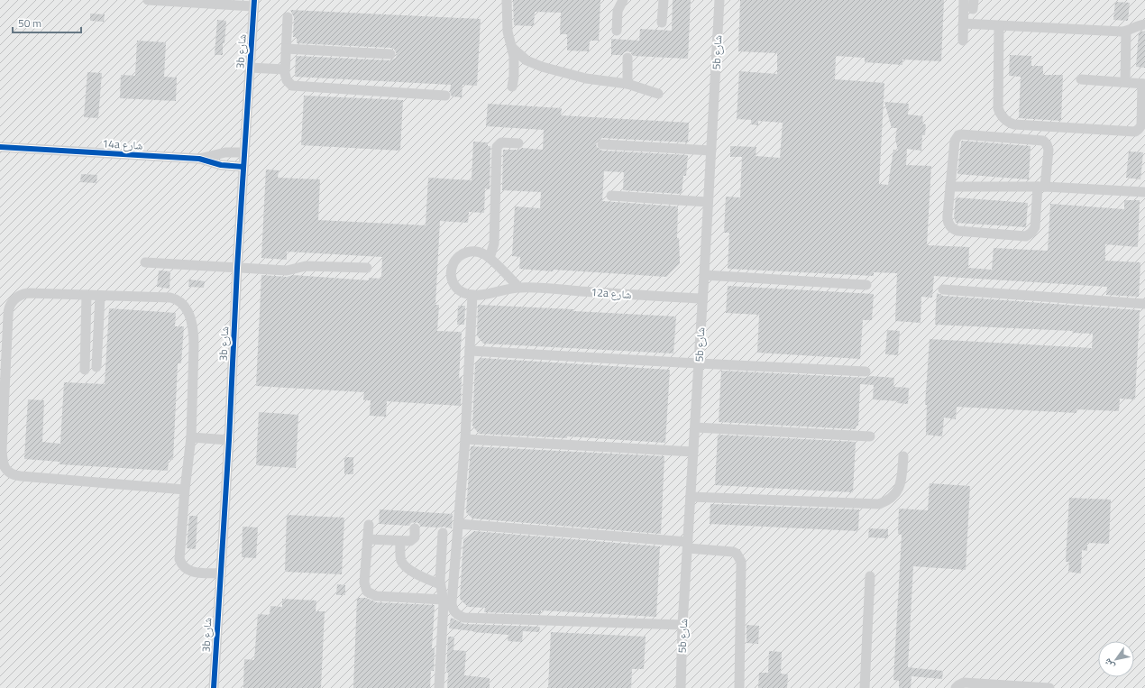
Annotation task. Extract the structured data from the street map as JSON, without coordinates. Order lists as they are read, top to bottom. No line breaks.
{"streets":{"street":["3b شارع","5b شارع","14a شارع","12a شارع"]},"crossings":[["3b شارع","14a شارع"],["5b شارع","12a شارع"]],"scale_bar":"50 m","north":"bottom left"}
